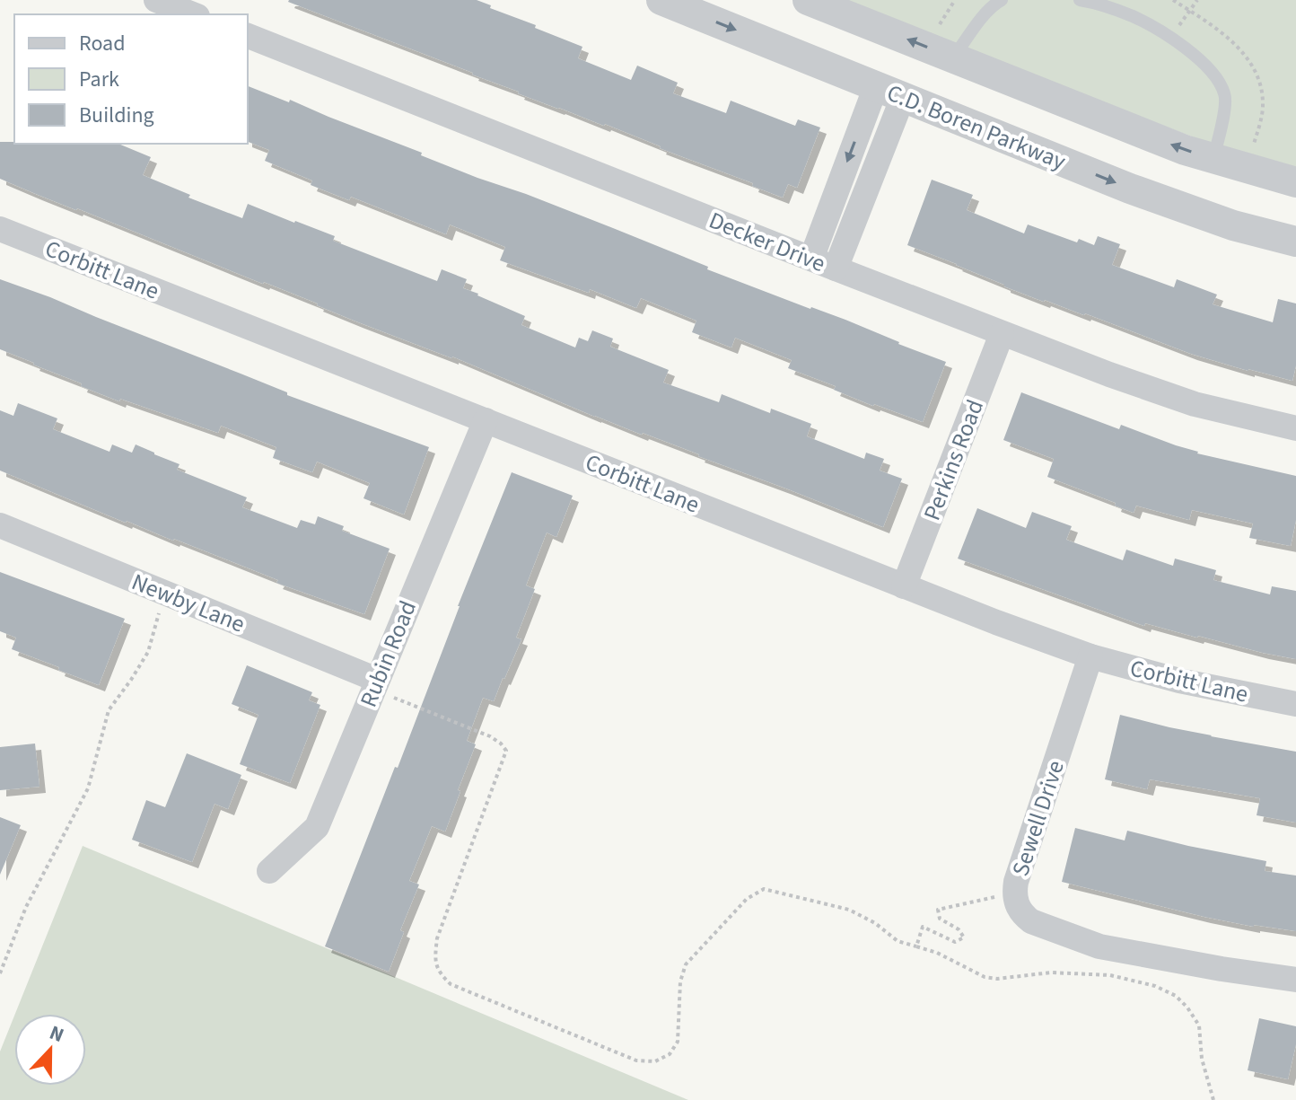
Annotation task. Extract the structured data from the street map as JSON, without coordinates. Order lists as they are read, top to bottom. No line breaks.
{"streets":{"street":["C.D. Boren Parkway","Decker Drive","Corbitt Lane","Perkins Road","Newby Lane","Rubin Road","Sewell Drive"]},"crossings":[["Decker Drive","Perkins Road"],["Corbitt Lane","Perkins Road"],["Corbitt Lane","Rubin Road"],["Corbitt Lane","Sewell Drive"],["Newby Lane","Rubin Road"]],"legend":["Road","Park","Building"],"north":"top"}
